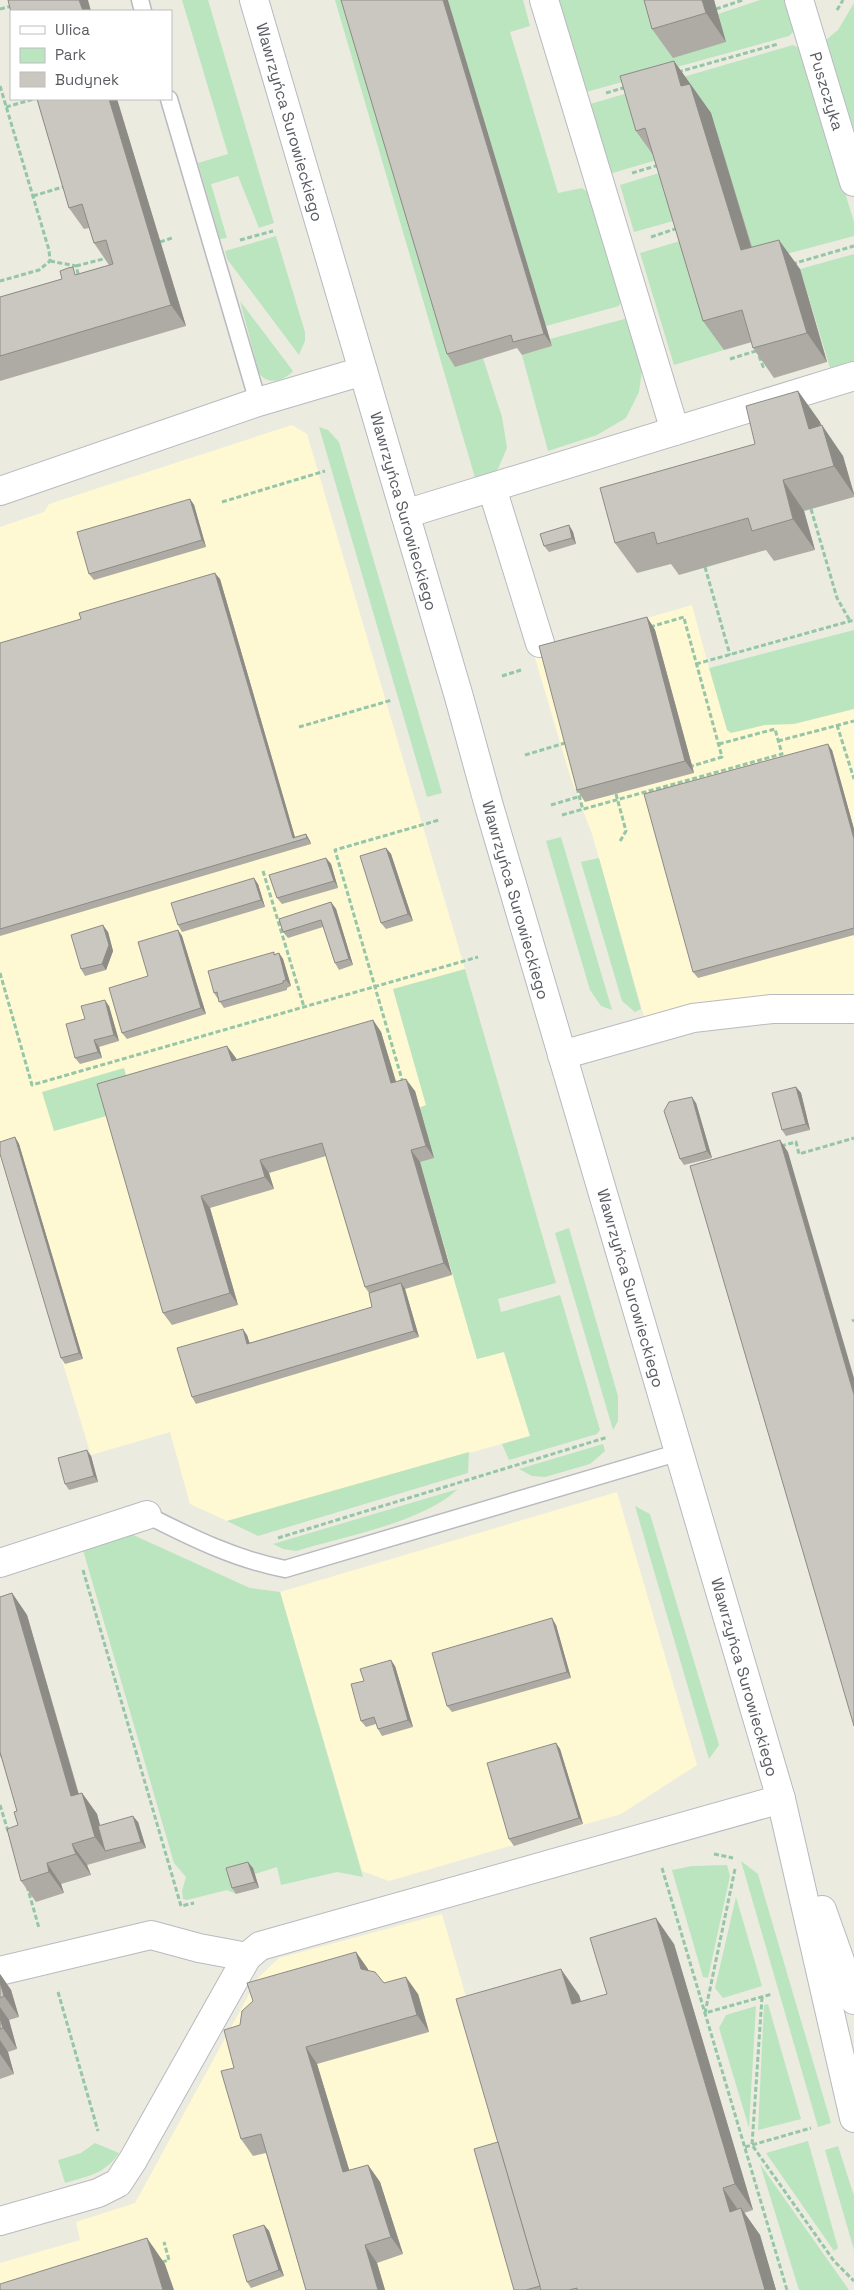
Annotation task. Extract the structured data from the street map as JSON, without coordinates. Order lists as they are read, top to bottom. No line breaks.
{"streets":{"street":["Puszczyka","Wawrzyńca Surowieckiego"]},"legend":["Ulica","Park","Budynek"]}
